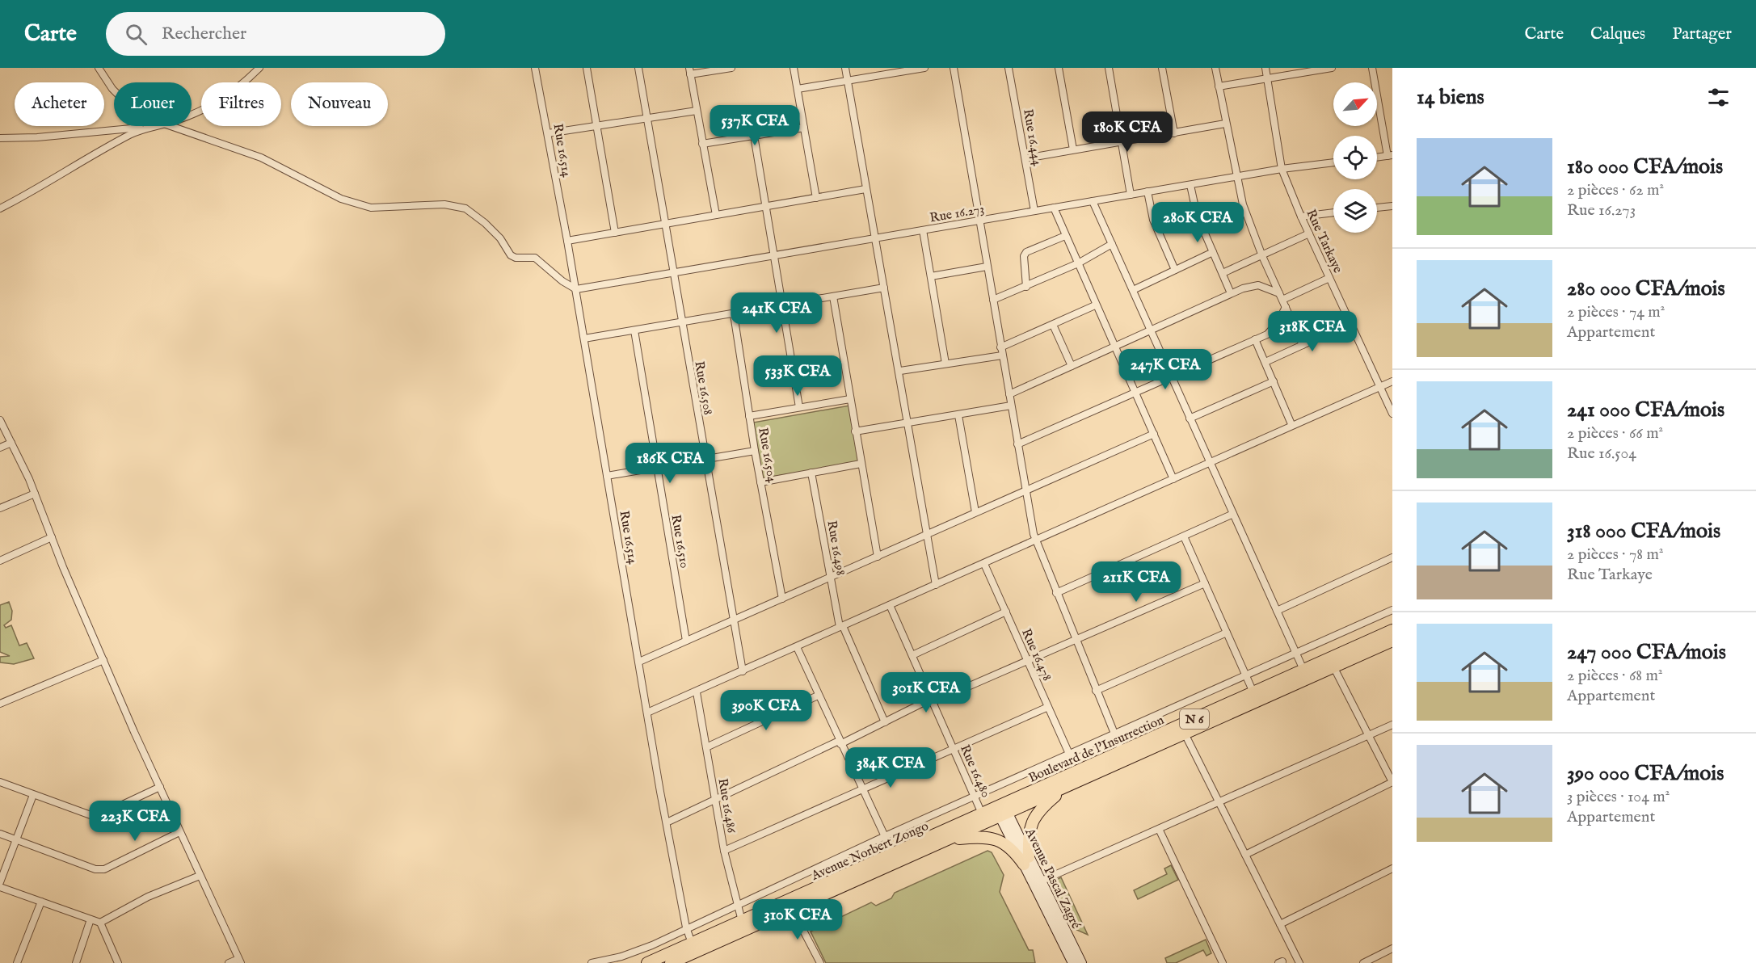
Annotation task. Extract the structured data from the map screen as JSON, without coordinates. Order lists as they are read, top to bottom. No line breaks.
{"streets":{"main road":["N 6","Boulevard de l'Insurrection","Avenue Norbert Zongo","Avenue Pascal Zagré"],"street":["Rue 16.444","Rue 16.514","Rue 16.273","Rue Tarkaye","Rue 16.508","Rue 16.504","Rue 16.510","Rue 16.498","Rue 16.478","Rue 16.480","Rue 16.486"]},"crossings":[["Rue 16.444","Rue 16.273"],["Rue 16.514","Rue 16.273"],["Rue 16.514","Avenue Norbert Zongo"],["Rue 16.273","Rue Tarkaye"],["Rue 16.273","Rue 16.508"],["Boulevard de l'Insurrection","Avenue Norbert Zongo"],["Boulevard de l'Insurrection","Avenue Pascal Zagré"],["Rue 16.480","Avenue Norbert Zongo"],["Rue 16.486","Avenue Norbert Zongo"],["Avenue Norbert Zongo","Avenue Pascal Zagré"]],"north":"top right","page":{"header":"Carte","search":"Rechercher","nav":["Carte","Calques","Partager"],"heading":"14 biens","chip":["Acheter","Louer","Filtres","Nouveau"],"price":["537K CFA","180K CFA","280K CFA","241K CFA","318K CFA","247K CFA","533K CFA","186K CFA","211K CFA","301K CFA","390K CFA","384K CFA","223K CFA","310K CFA"],"list":[{"name":"180 000 CFA/mois","note":"2 pièces · 62 m² · Rue 16.273"},{"name":"280 000 CFA/mois","note":"2 pièces · 74 m² · Appartement"},{"name":"241 000 CFA/mois","note":"2 pièces · 66 m² · Rue 16.504"},{"name":"318 000 CFA/mois","note":"2 pièces · 78 m² · Rue Tarkaye"},{"name":"247 000 CFA/mois","note":"2 pièces · 68 m² · Appartement"},{"name":"390 000 CFA/mois","note":"3 pièces · 104 m² · Appartement"}]}}
